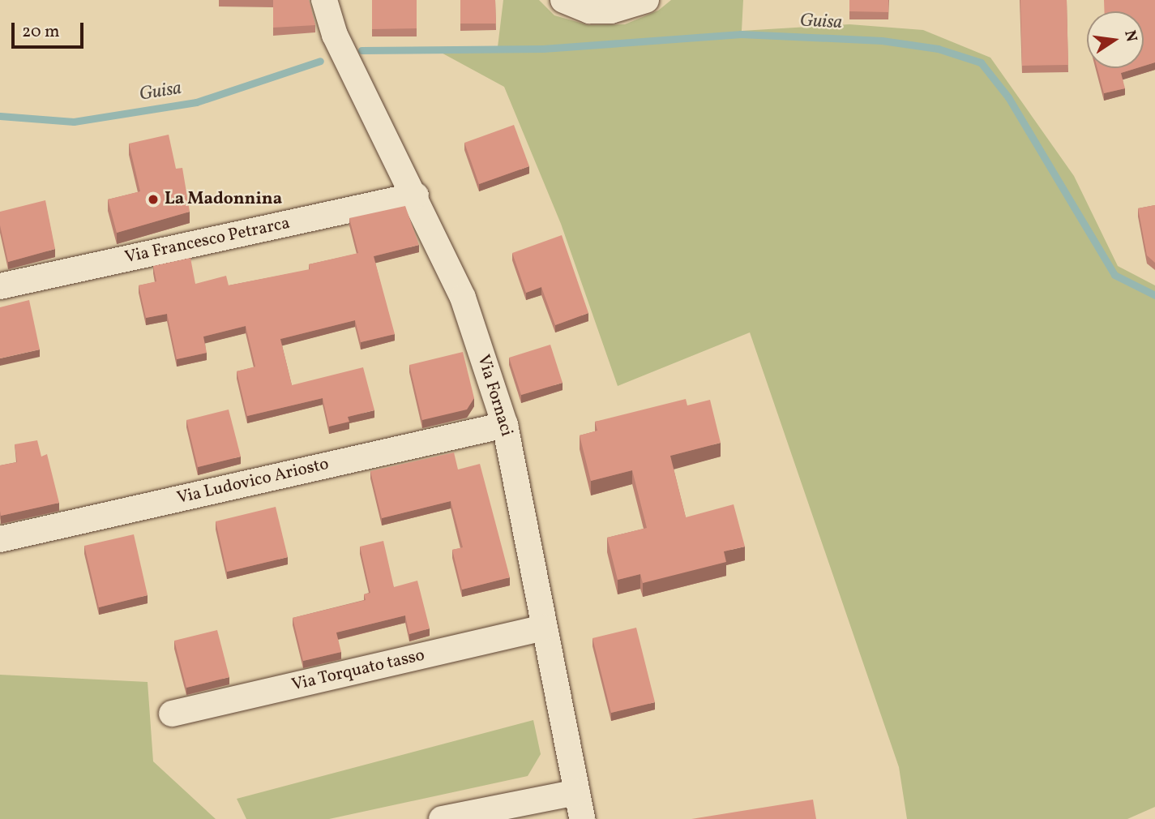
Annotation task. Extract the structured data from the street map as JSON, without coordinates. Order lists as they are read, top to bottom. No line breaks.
{"streets":{"street":["Via Francesco Petrarca","Via Fornaci","Via Ludovico Ariosto","Via Torquato tasso"]},"crossings":[["Via Francesco Petrarca","Via Fornaci"],["Via Fornaci","Via Ludovico Ariosto"],["Via Fornaci","Via Torquato tasso"]],"water":["Guisa"],"places":["La Madonnina"],"scale_bar":"20 m","north":"right"}
